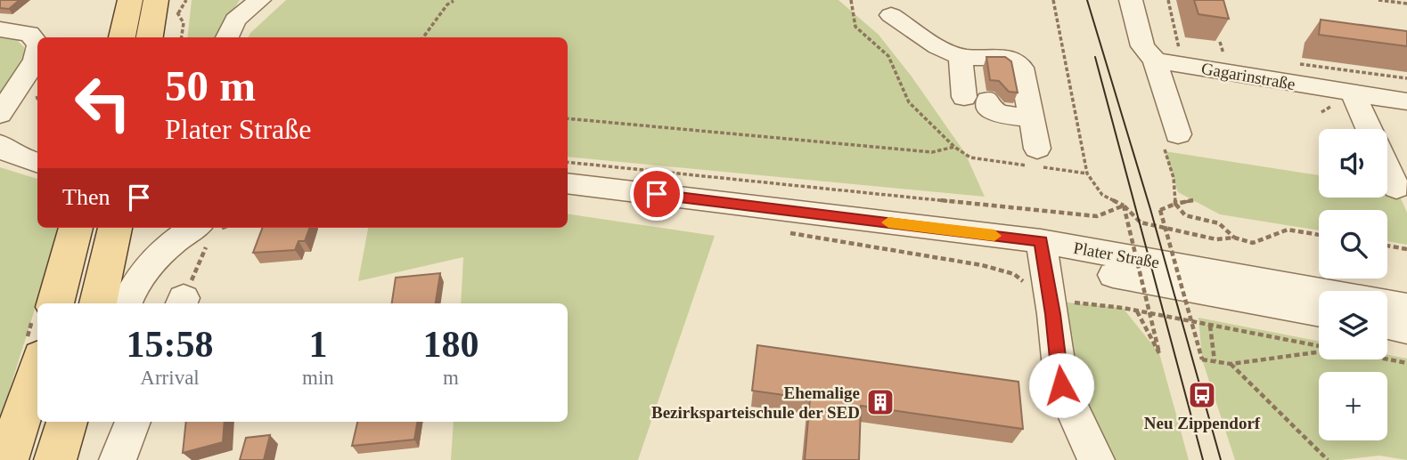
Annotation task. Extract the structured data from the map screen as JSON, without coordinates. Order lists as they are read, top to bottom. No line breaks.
{"streets":{"street":["Gagarinstraße","Plater Straße"]},"places":{"bus stop":["Neu Zippendorf"],"building":["Ehemalige Bezirksparteischule der SED"]},"page":{"turn":["50 m","Plater Straße"],"map_buttons":"+","then":"Then","eta":["15:58","Arrival","1","min","180","m"]}}
